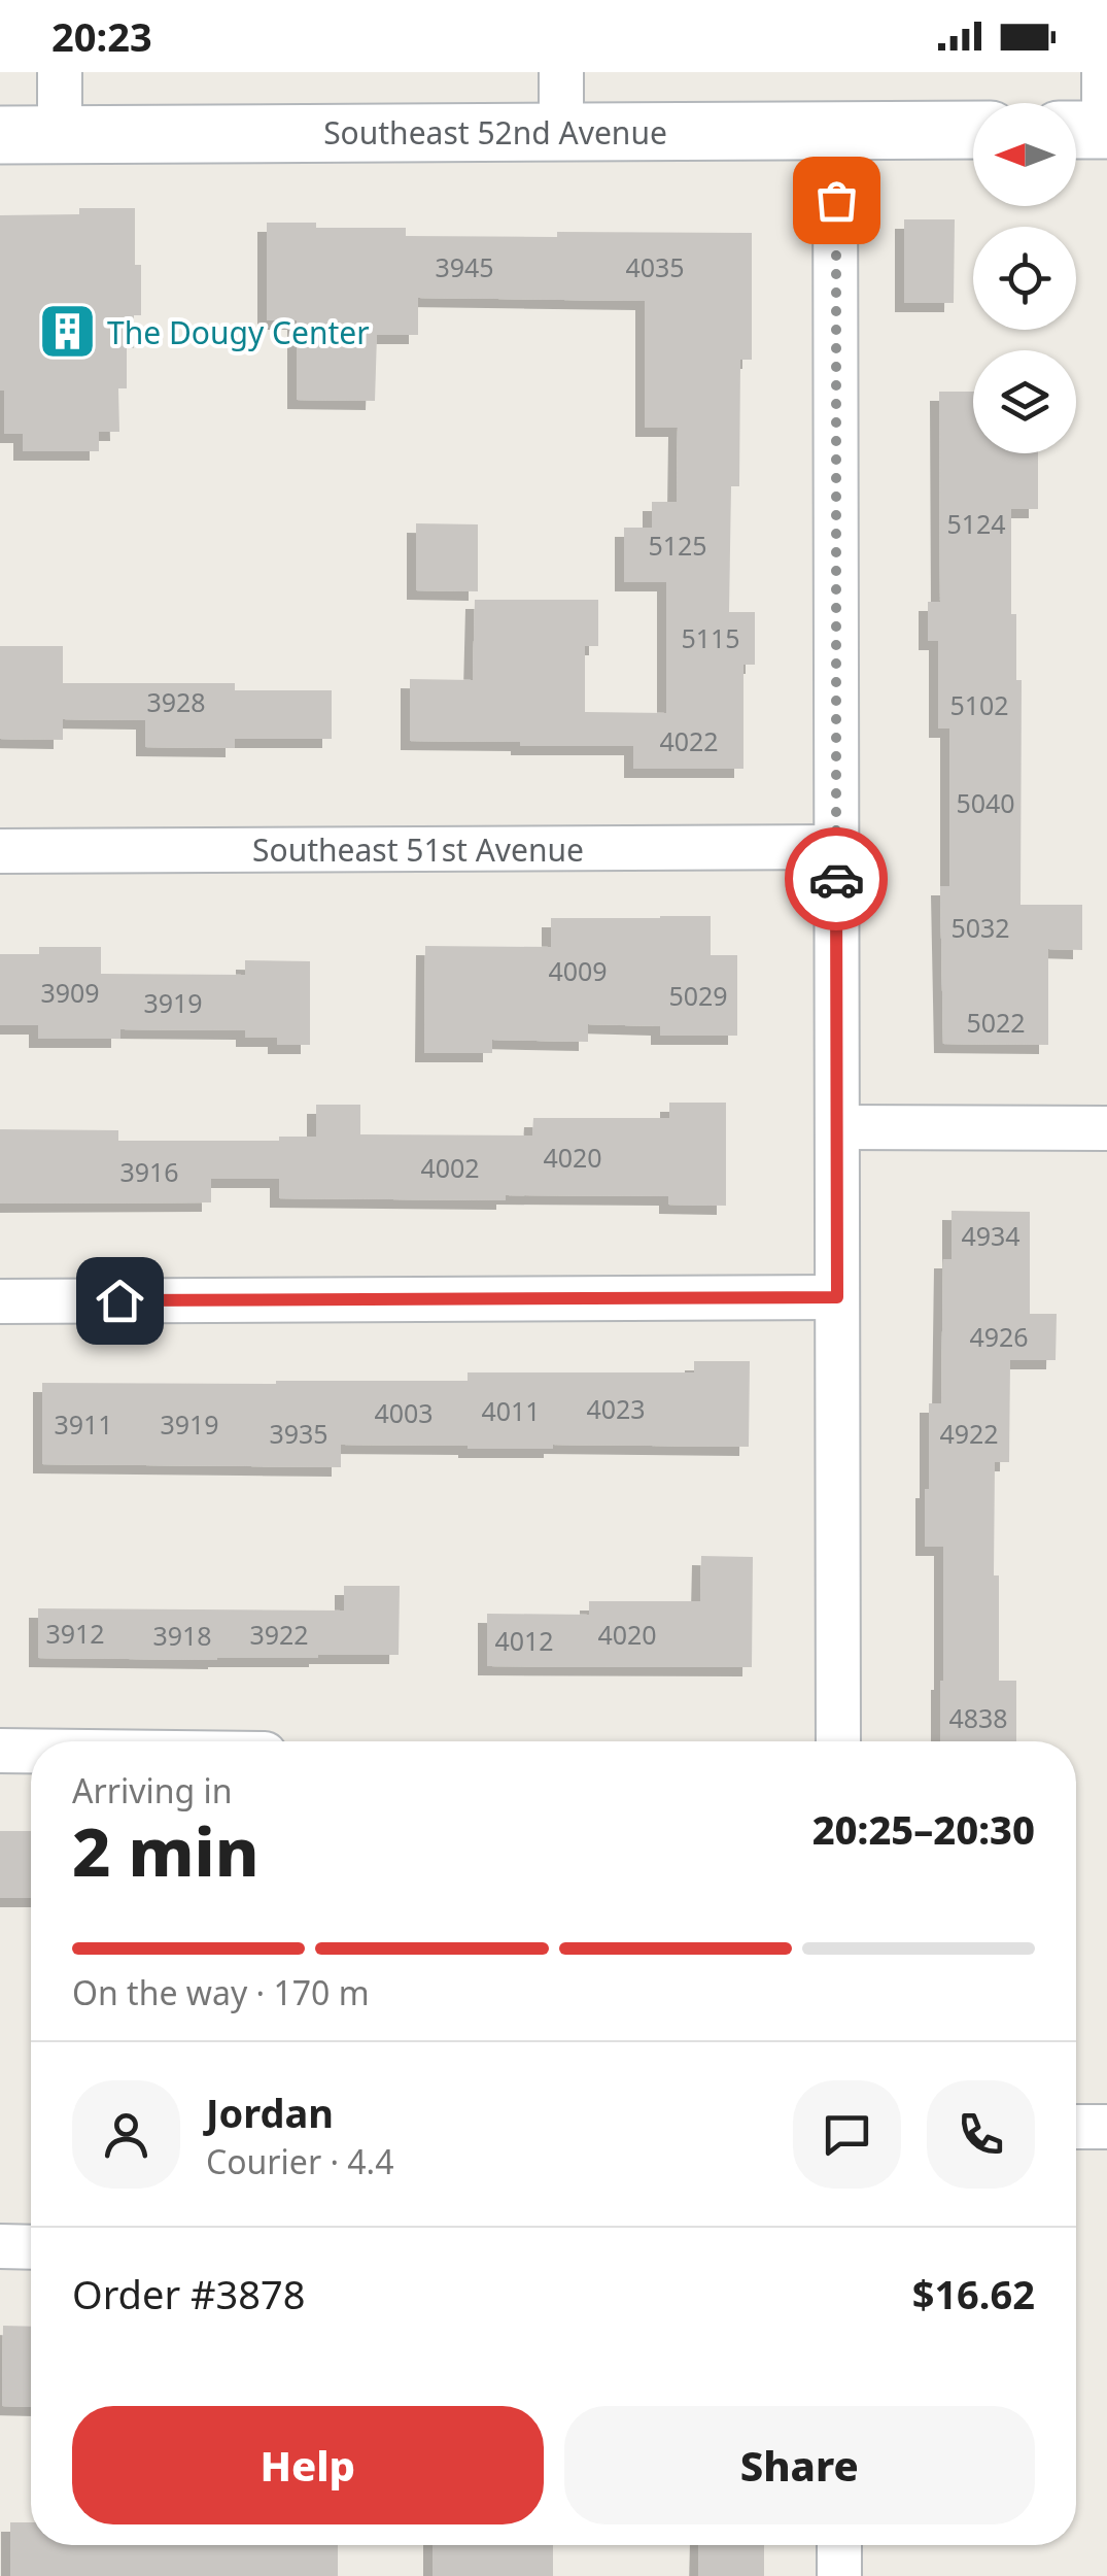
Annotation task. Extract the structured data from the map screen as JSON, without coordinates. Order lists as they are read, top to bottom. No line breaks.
{"streets":{"main road":["Southeast 52nd Avenue"],"street":["Southeast 51st Avenue"]},"places":{"building":["The Dougy Center"]},"house_numbers":["3945","4035","5124","5125","5115","3928","5102","4022","5040","5032","4009","3909","5029","3919","5022","4020","4002","3916","4934","4926","4023","4011","4003","3911","3919","3935","4922","3912","3922","4020","3918","4012","4838"],"north":"left","page":{"status":"20:23","heading":["2 min","Arriving in","20:25–20:30"],"panel":["Jordan","Courier · 4.4","Order #3878","$16.62"],"bar":"On the way · 170 m","buttons":["Help","Share"]}}
